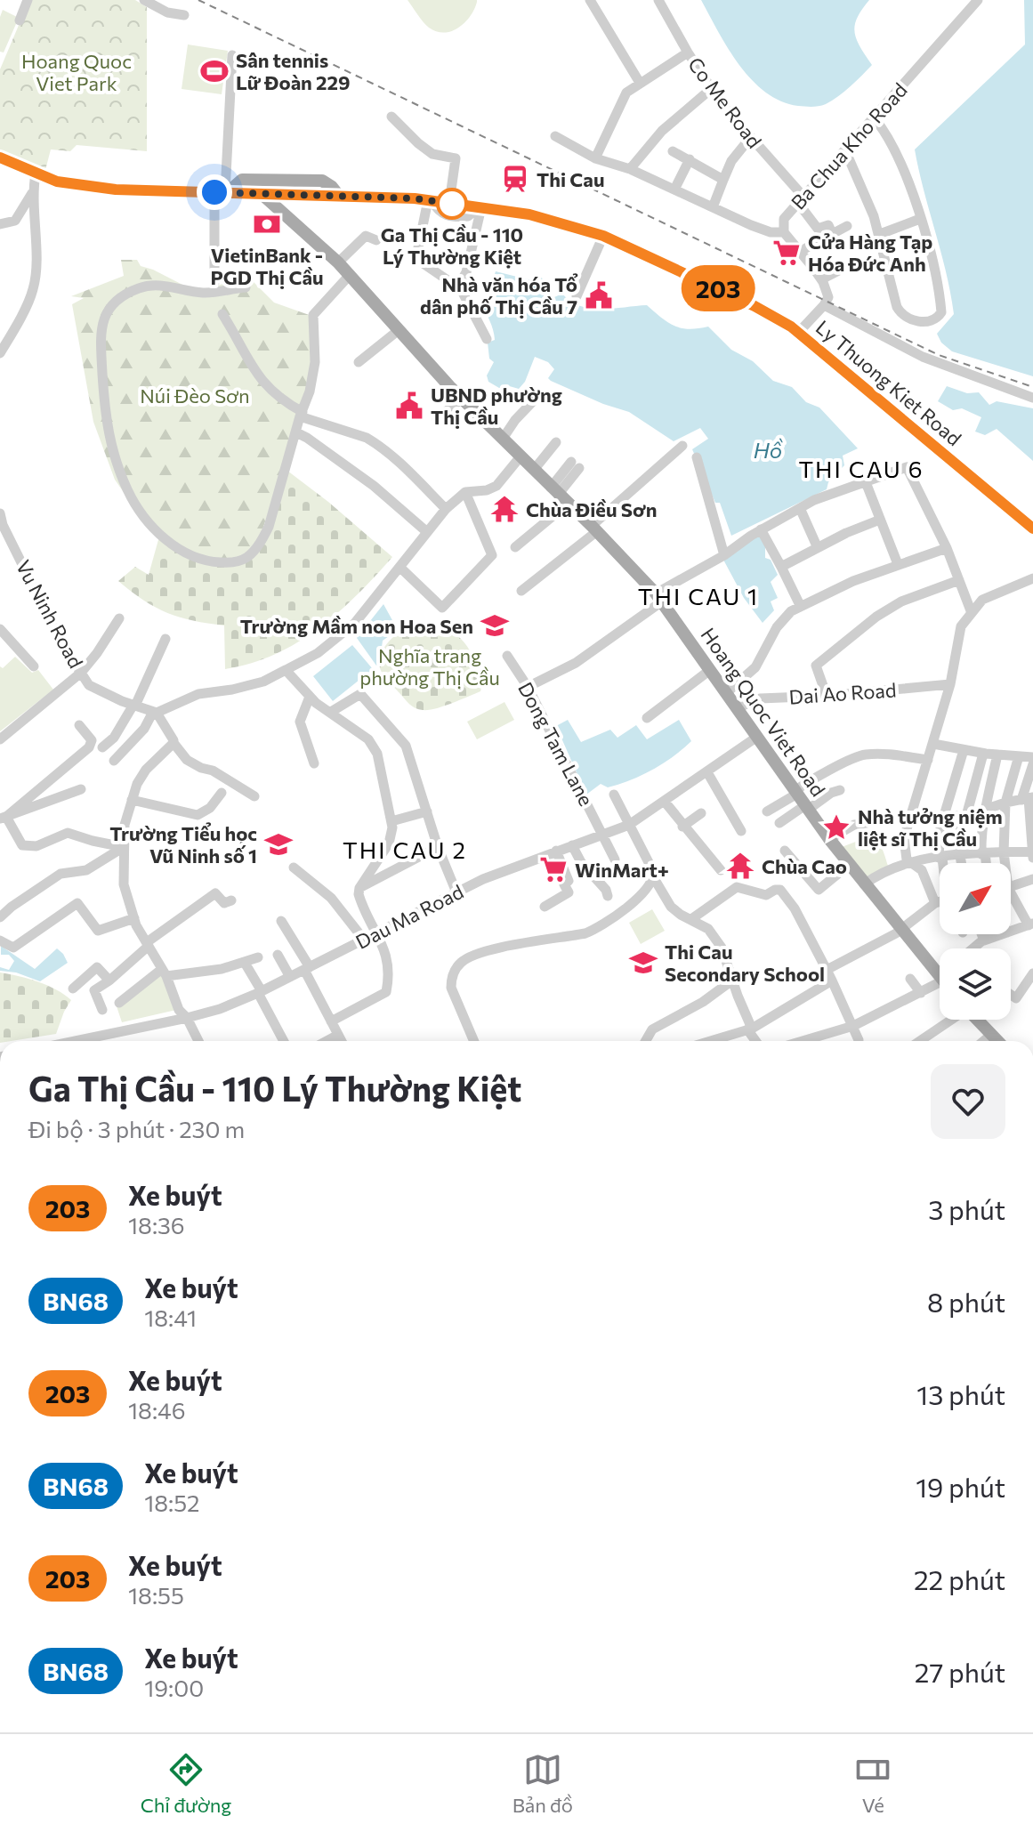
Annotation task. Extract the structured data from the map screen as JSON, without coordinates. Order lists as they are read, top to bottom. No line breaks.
{"streets":{"main road":["Ly Thuong Kiet Road","Hoang Quoc Viet Road"],"street":["Co Me Road","Ba Chua Kho Road","Vu Ninh Road","Dai Ao Road","Dong Tam Lane","Dau Ma Road"]},"crossings":[["Co Me Road","Ba Chua Kho Road"],["Ly Thuong Kiet Road","Hoang Quoc Viet Road"],["Dai Ao Road","Hoang Quoc Viet Road"],["Hoang Quoc Viet Road","Dau Ma Road"],["Dong Tam Lane","Dau Ma Road"]],"districts":["THI CAU 6","THI CAU 1","THI CAU 2"],"water":["Hồ"],"parks":["Hoang Quoc Viet Park","Núi Đèo Sơn","Nghĩa trang phường Thị Cầu"],"places":{"sports":["Sân tennis Lữ Đoàn 229"],"station":["Thi Cau"],"other":["Ga Thị Cầu - 110 Lý Thường Kiệt"],"bank":["VietinBank - PGD Thị Cầu"],"supermarket":["Cửa Hàng Tạp Hóa Đức Anh","WinMart+"],"public building":["Nhà văn hóa Tổ dân phố Thị Cầu 7","UBND phường Thị Cầu"],"temple":["Chùa Điều Sơn","Chùa Cao"],"school or university":["Trường Mầm non Hoa Sen","Trường Tiểu học Vũ Ninh số 1","Thi Cau Secondary School"],"place":["Nhà tưởng niệm liệt sĩ Thị Cầu"]},"lines":["bus line 203"],"north":"top right","page":{"on_map":"203","heading":["Ga Thị Cầu - 110 Lý Thường Kiệt","Đi bộ · 3 phút · 230 m"],"list":[{"mark":"203","name":"Xe buýt","note":"18:36","value":"3 phút"},{"mark":"BN68","name":"Xe buýt","note":"18:41","value":"8 phút"},{"mark":"203","name":"Xe buýt","note":"18:46","value":"13 phút"},{"mark":"BN68","name":"Xe buýt","note":"18:52","value":"19 phút"},{"mark":"203","name":"Xe buýt","note":"18:55","value":"22 phút"},{"mark":"BN68","name":"Xe buýt","note":"19:00","value":"27 phút"}],"tabs":["Chỉ đường","Bản đồ","Vé"]}}
